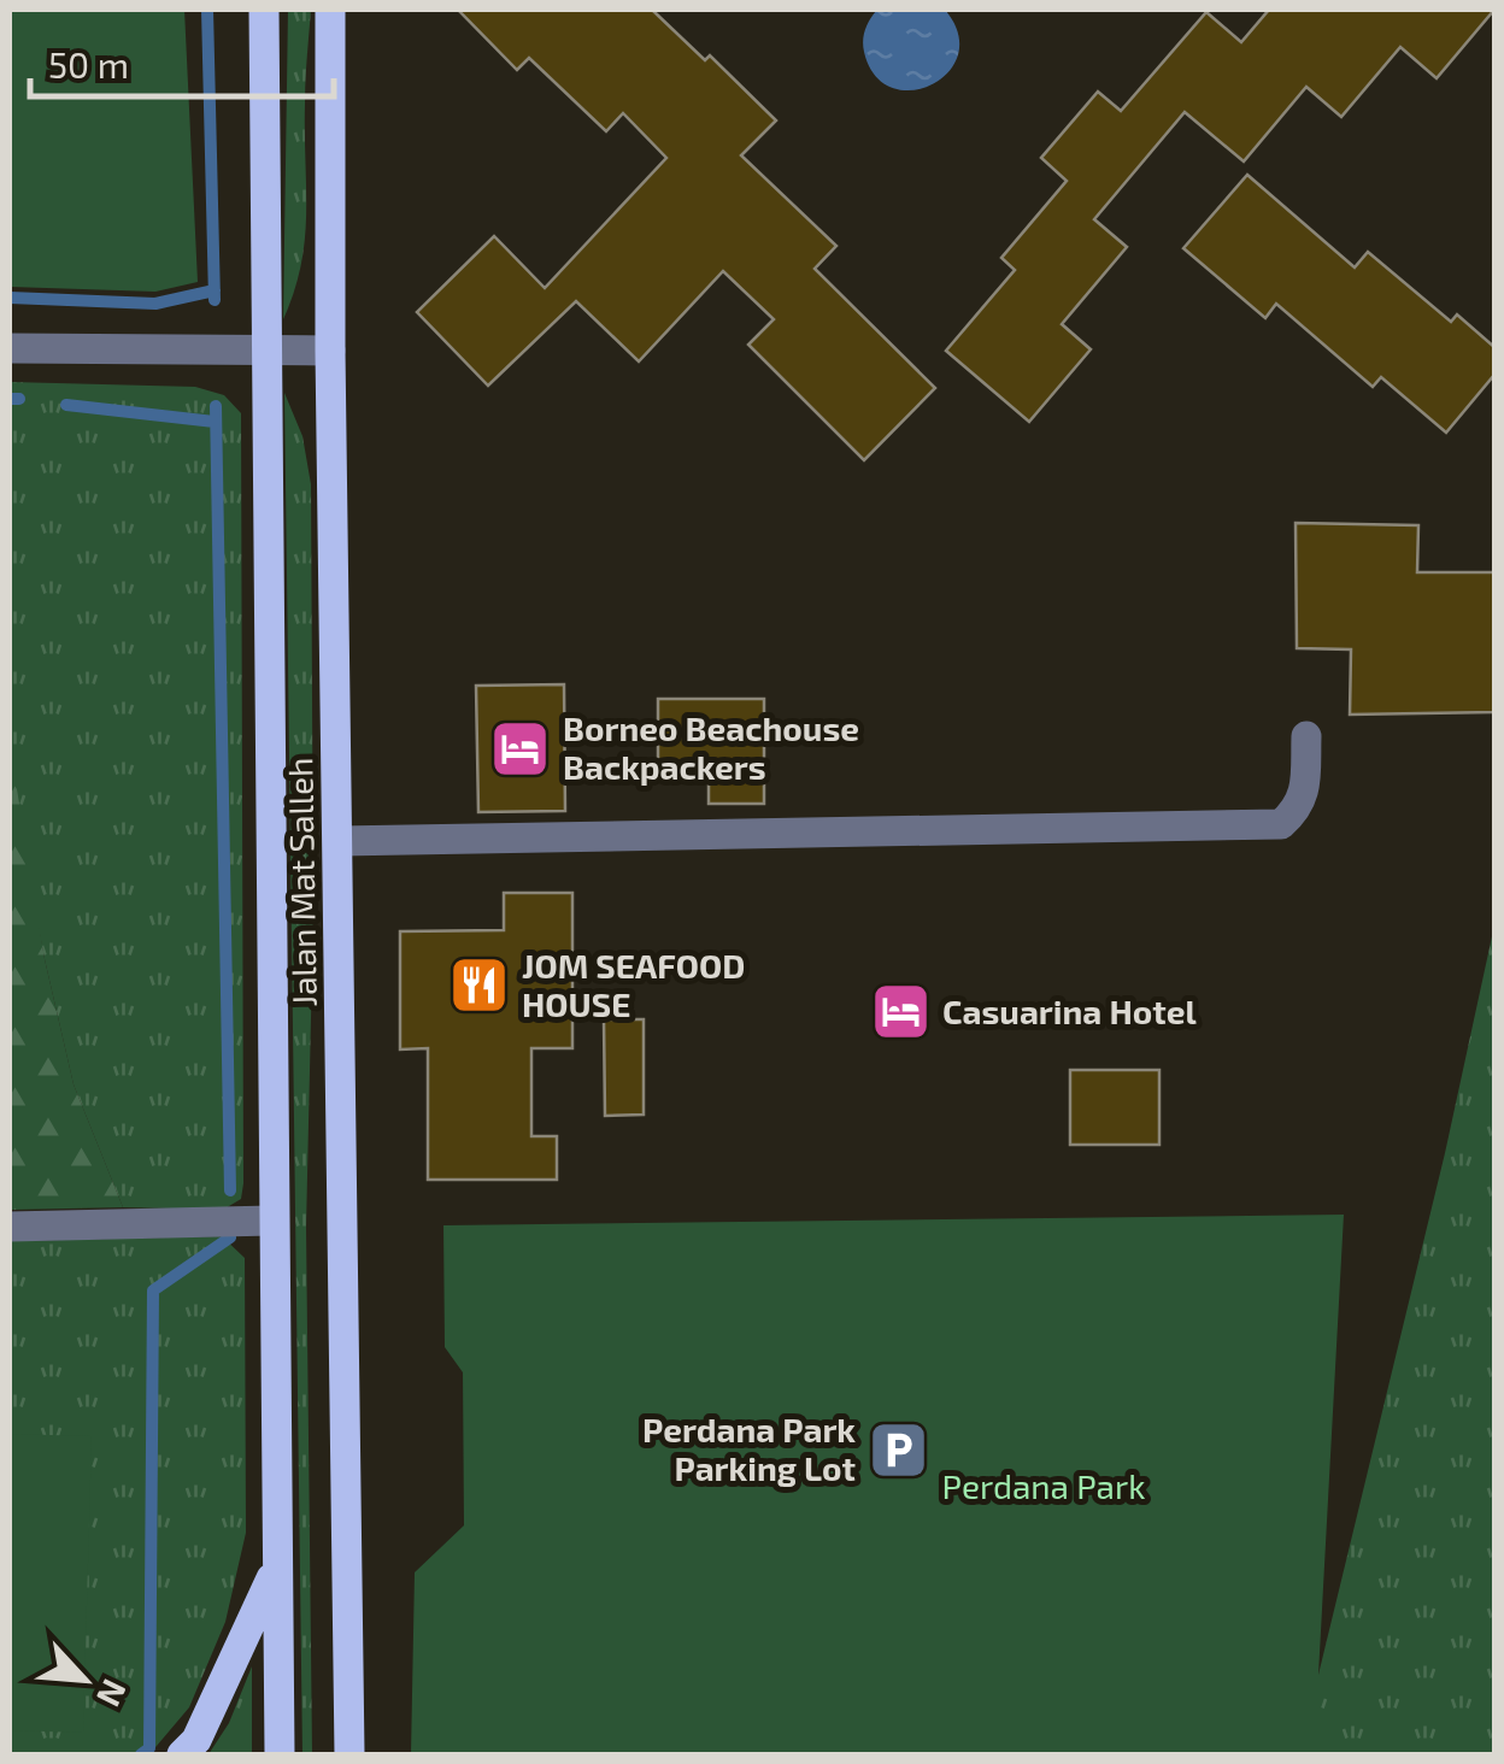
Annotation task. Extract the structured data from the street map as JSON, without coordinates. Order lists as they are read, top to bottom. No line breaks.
{"streets":{"main road":["Jalan Mat Salleh"]},"parks":["Perdana Park"],"places":{"hotel":["Borneo Beachouse Backpackers","Casuarina Hotel"],"restaurant":["JOM SEAFOOD HOUSE"],"parking":["Perdana Park Parking Lot"]},"scale_bar":"50 m","north":"bottom right"}
